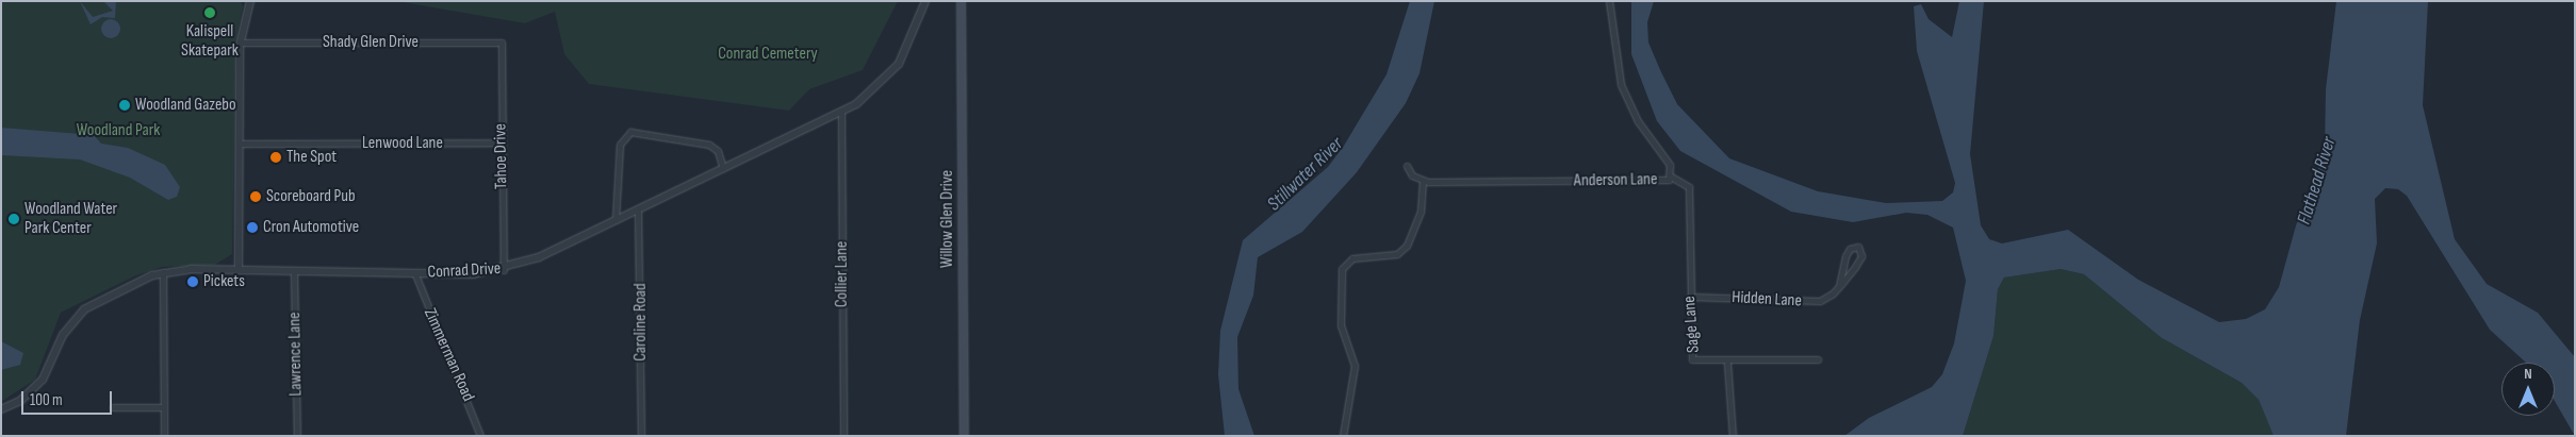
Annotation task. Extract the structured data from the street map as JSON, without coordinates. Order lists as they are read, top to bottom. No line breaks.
{"streets":{"main road":["Willow Glen Drive"],"street":["Shady Glen Drive","Lenwood Lane","Tahoe Drive","Anderson Lane","Conrad Drive","Collier Lane","Hidden Lane","Caroline Road","Sage Lane","Lawrence Lane","Zimmerman Road"]},"crossings":[["Shady Glen Drive","Tahoe Drive"],["Lenwood Lane","Tahoe Drive"],["Tahoe Drive","Conrad Drive"],["Anderson Lane","Sage Lane"],["Conrad Drive","Collier Lane"],["Conrad Drive","Caroline Road"],["Conrad Drive","Lawrence Lane"],["Conrad Drive","Zimmerman Road"],["Hidden Lane","Sage Lane"]],"water":["Stillwater River","Flathead River"],"parks":["Conrad Cemetery","Woodland Park"],"places":["Kalispell Skatepark","Woodland Gazebo","The Spot","Scoreboard Pub","Woodland Water Park Center","Cron Automotive","Pickets"],"scale_bar":"100 m","north":"top"}
